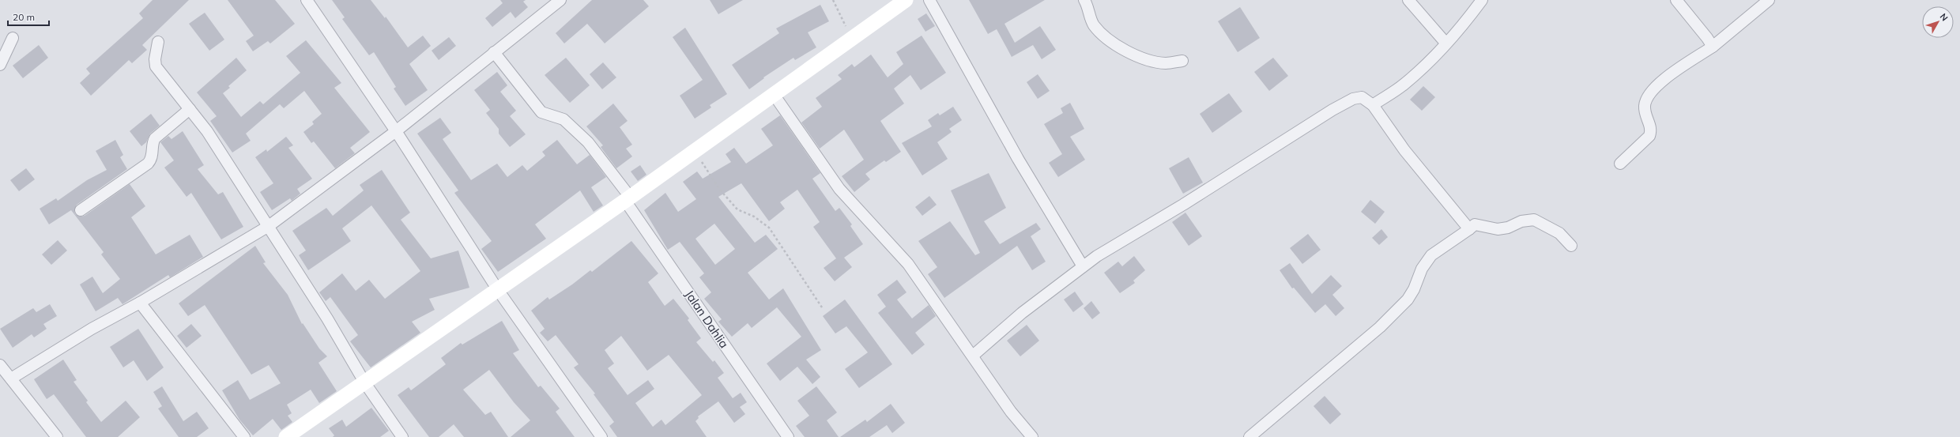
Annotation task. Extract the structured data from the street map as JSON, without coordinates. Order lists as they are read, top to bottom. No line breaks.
{"streets":{"street":["Jalan Dahlia"]},"scale_bar":"20 m","north":"top right"}
